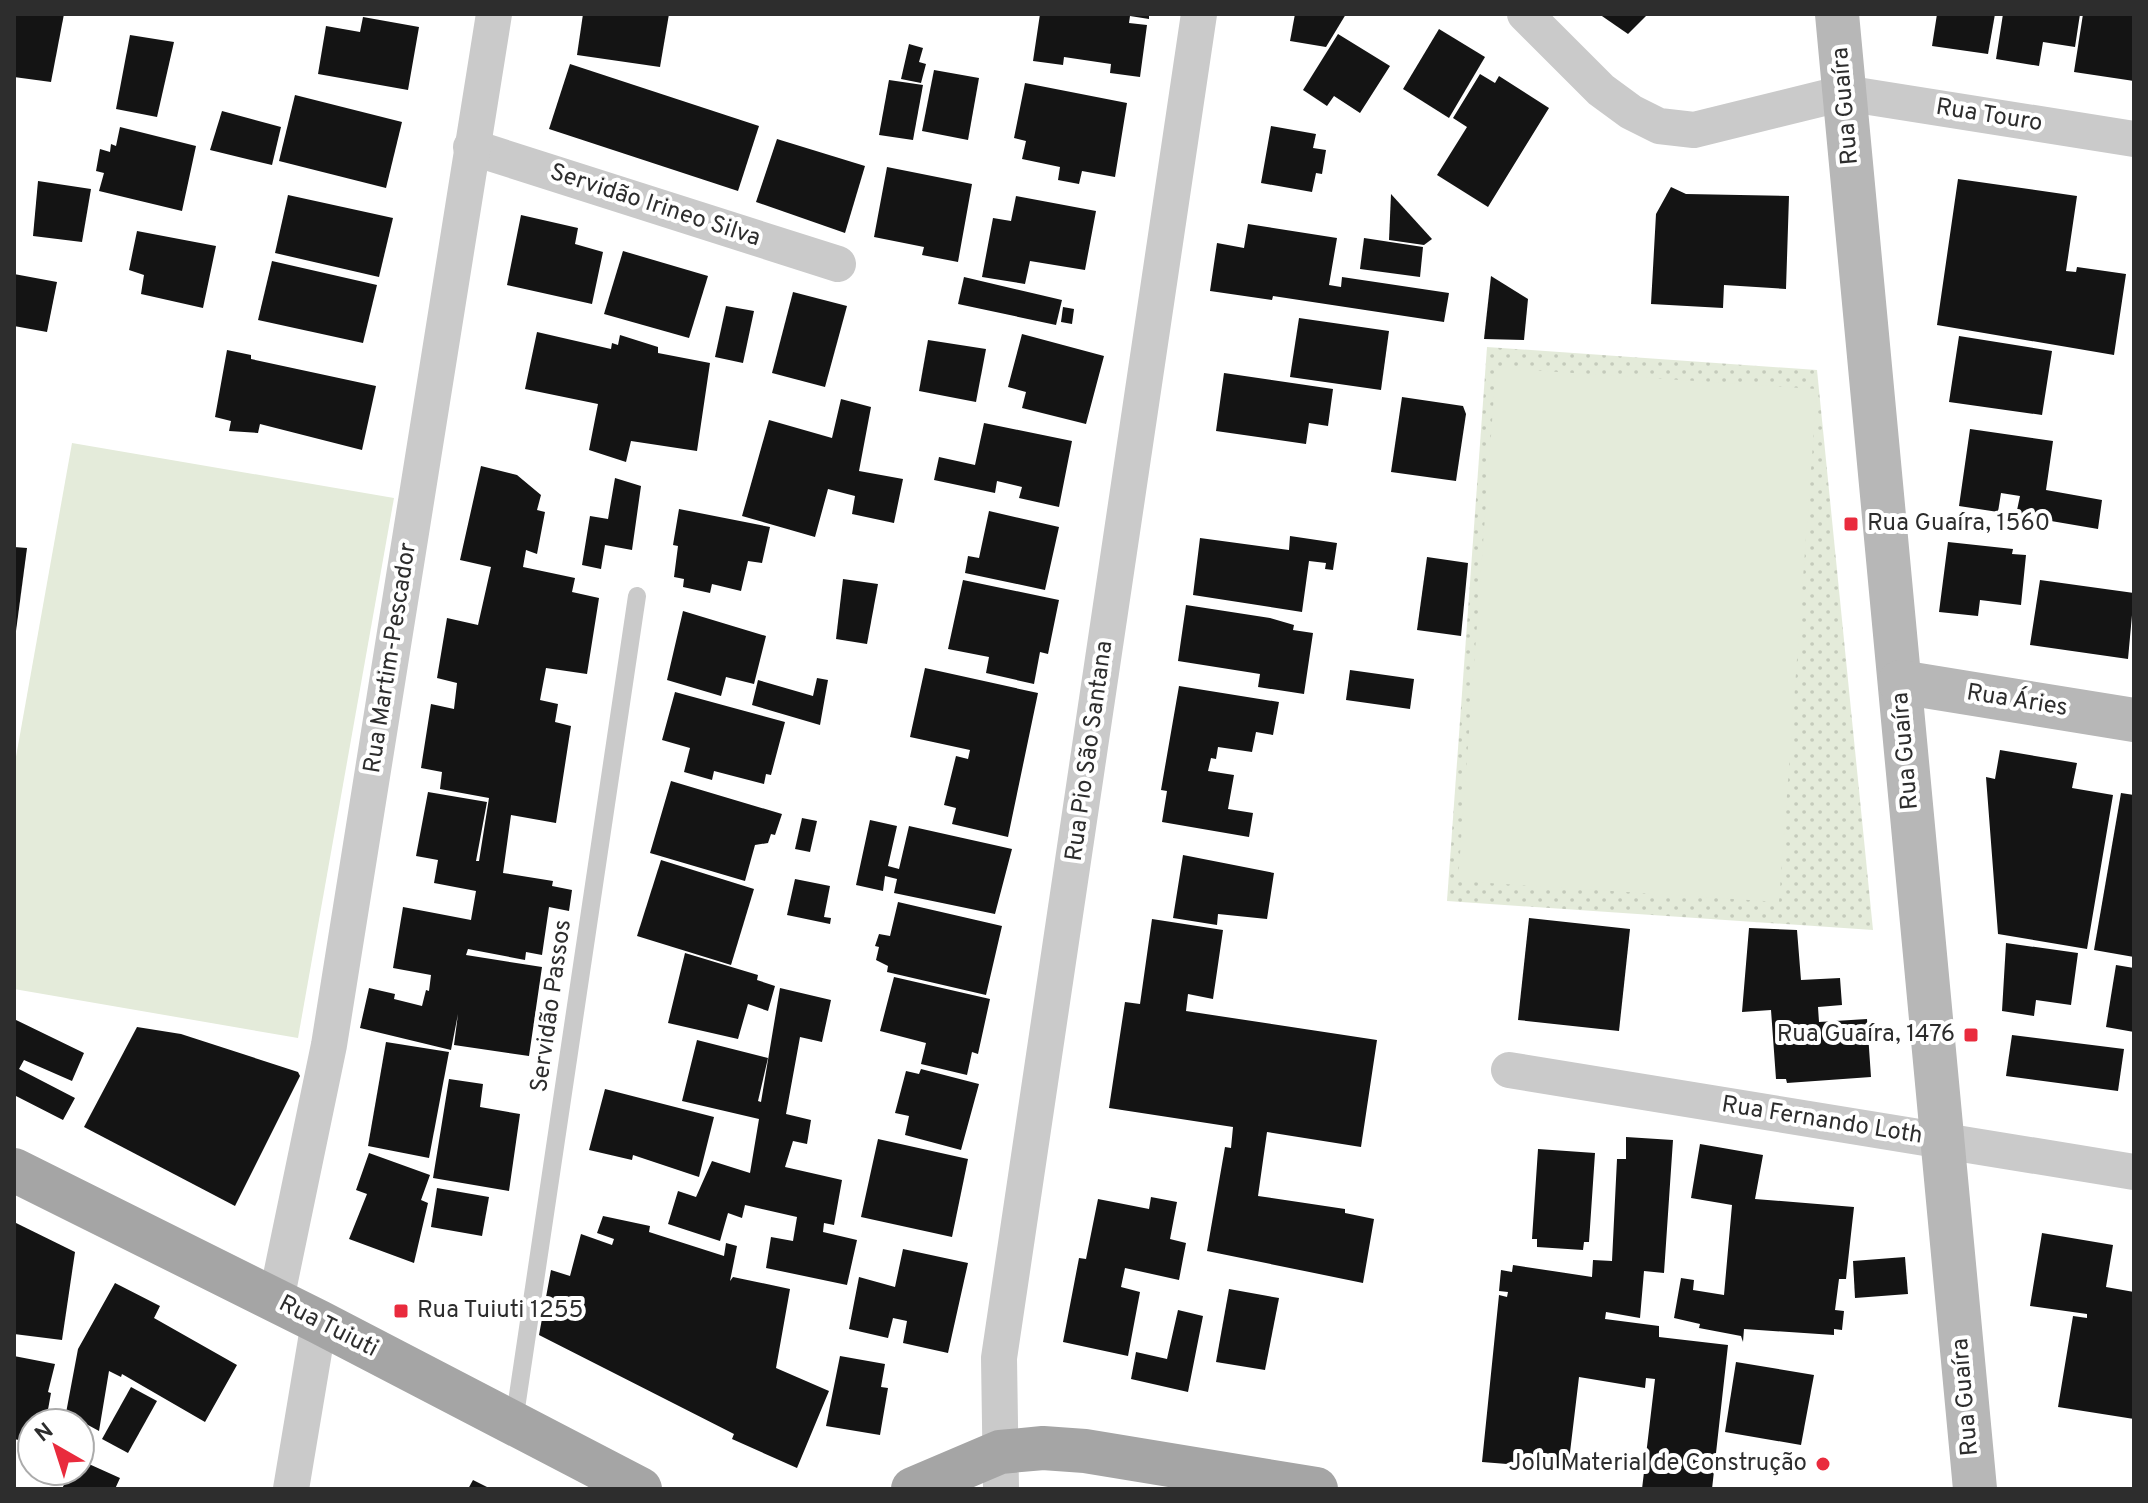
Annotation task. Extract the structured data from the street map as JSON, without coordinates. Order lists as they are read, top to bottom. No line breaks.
{"streets":{"main road":["Rua Tuiuti"],"street":["Rua Guaíra","Rua Touro","Servidão Irineo Silva","Rua Martim-Pescador","Rua Áries","Rua Pio São Santana","Rua Fernando Loth"],"lane":["Servidão Passos"]},"crossings":[["Rua Guaíra","Rua Touro"],["Rua Guaíra","Rua Áries"],["Rua Guaíra","Rua Fernando Loth"],["Servidão Irineo Silva","Rua Martim-Pescador"],["Rua Martim-Pescador","Rua Tuiuti"],["Servidão Passos","Rua Tuiuti"]],"places":{"transit":["Rua Guaíra, 1560","Rua Guaíra, 1476","Rua Tuiuti 1255"],"other":["Jolu Material de Construção"]},"north":"top left"}
